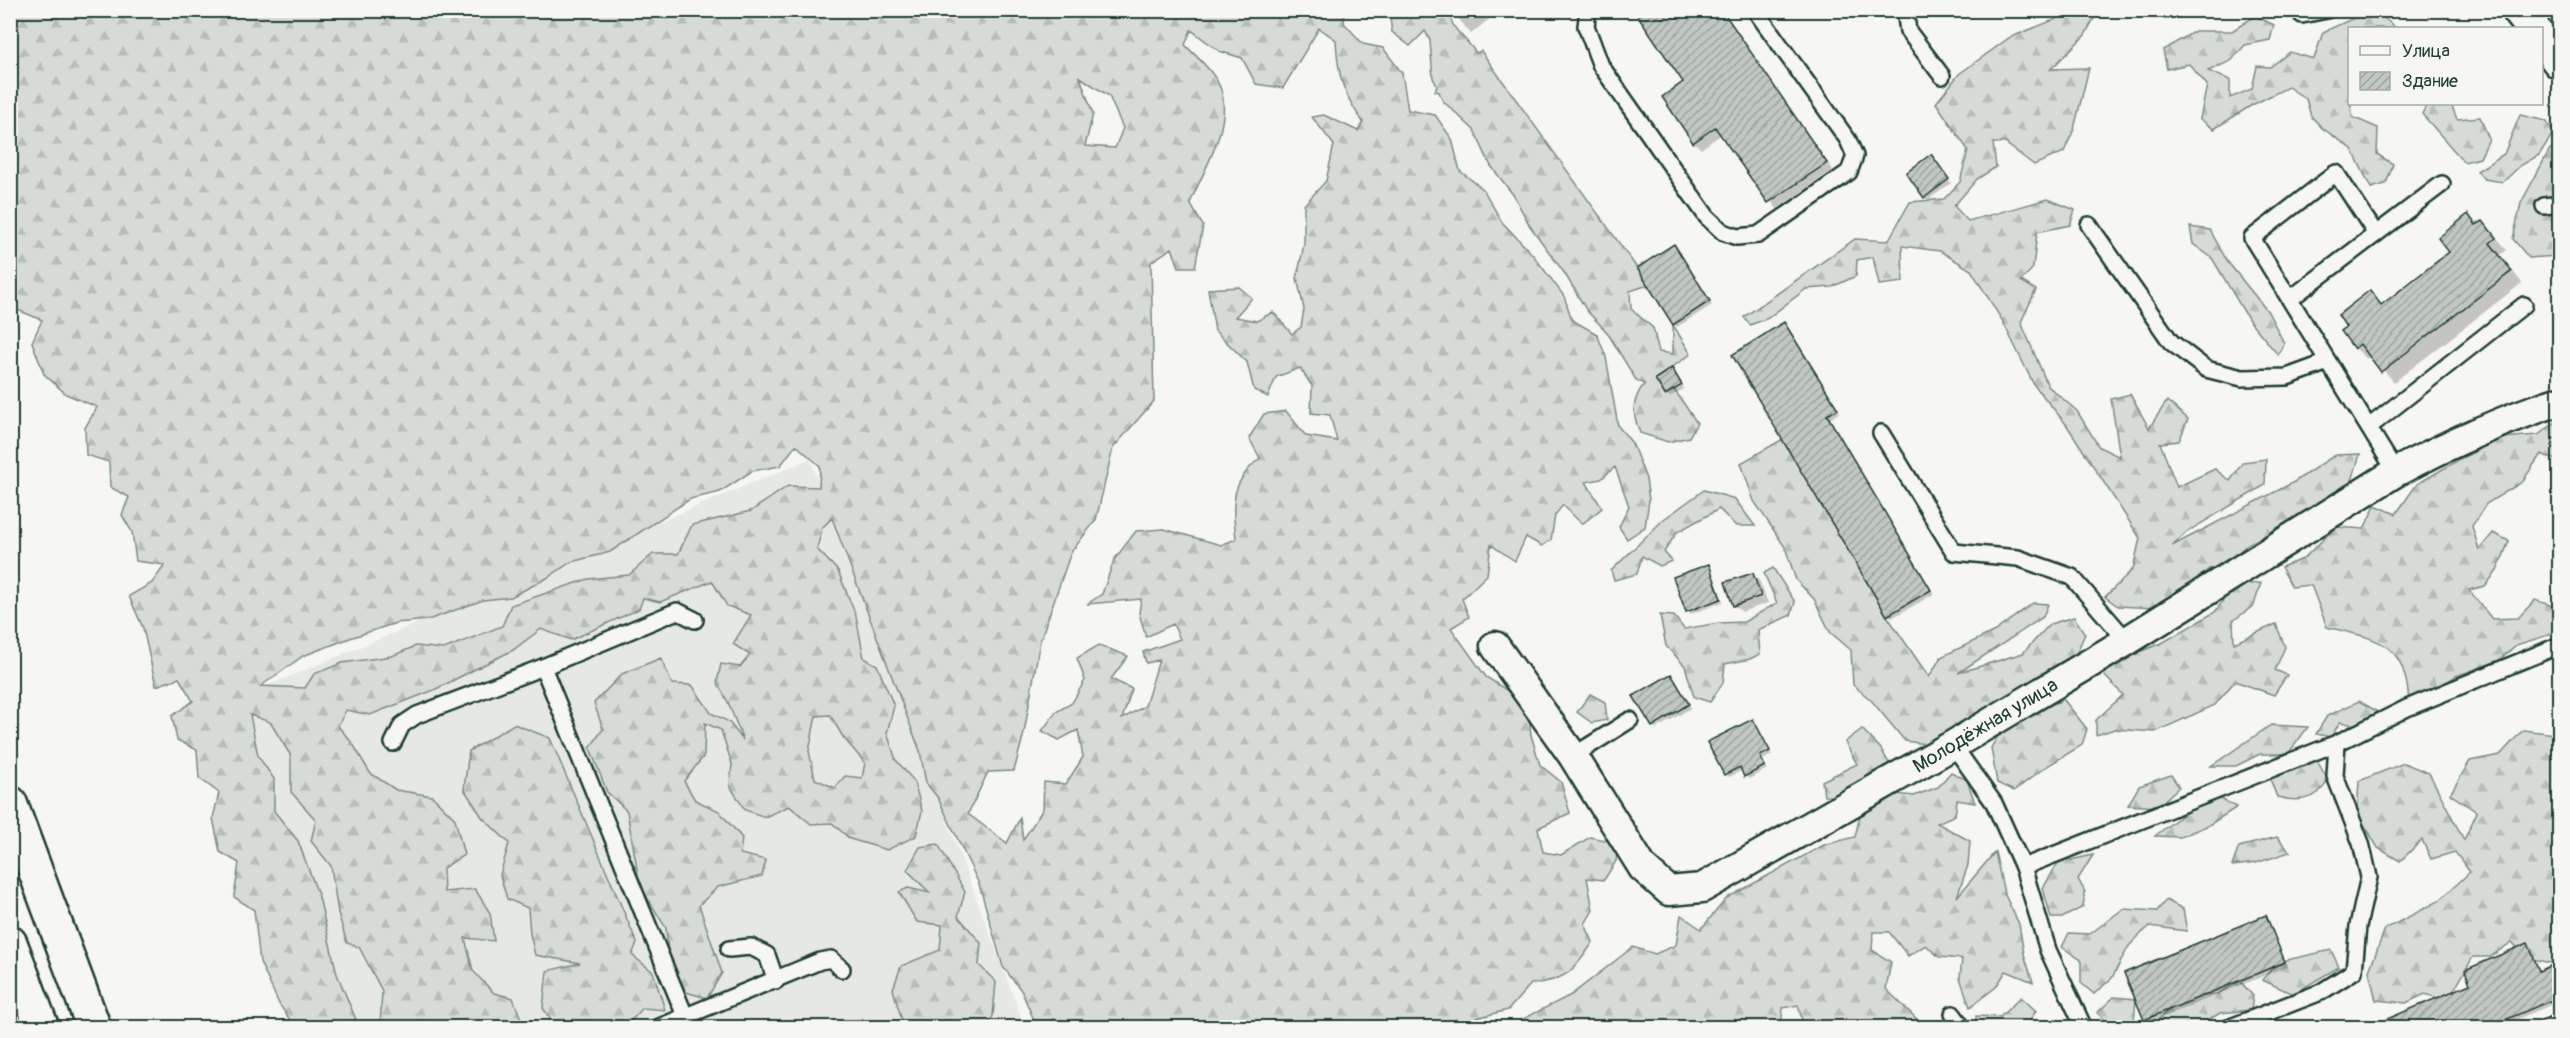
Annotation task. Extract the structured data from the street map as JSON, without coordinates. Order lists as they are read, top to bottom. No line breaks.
{"streets":{"street":["Молодёжная улица"]},"legend":["Улица","Здание"]}
